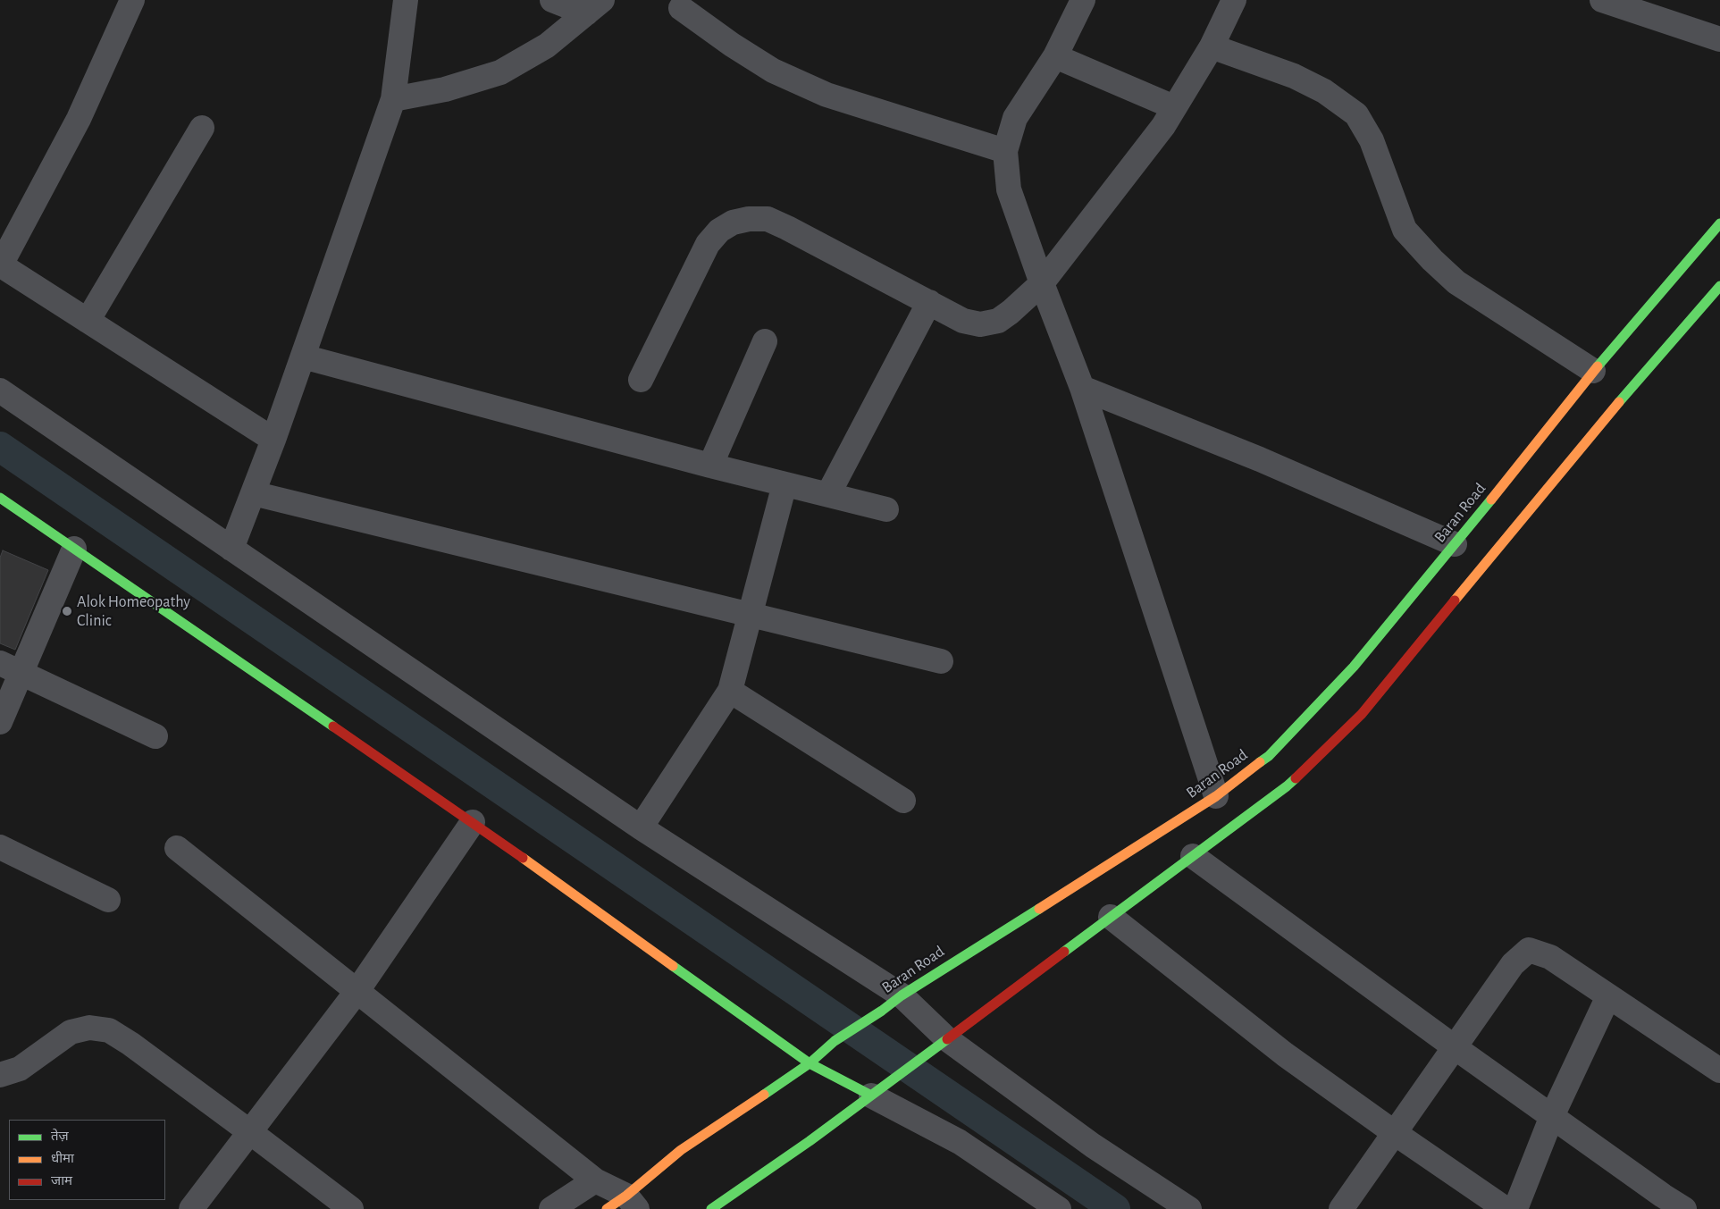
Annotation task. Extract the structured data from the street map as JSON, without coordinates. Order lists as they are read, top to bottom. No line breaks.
{"streets":{"main road":["Baran Road"]},"places":["Alok Homeopathy Clinic"],"legend":["तेज़","धीमा","जाम"]}
